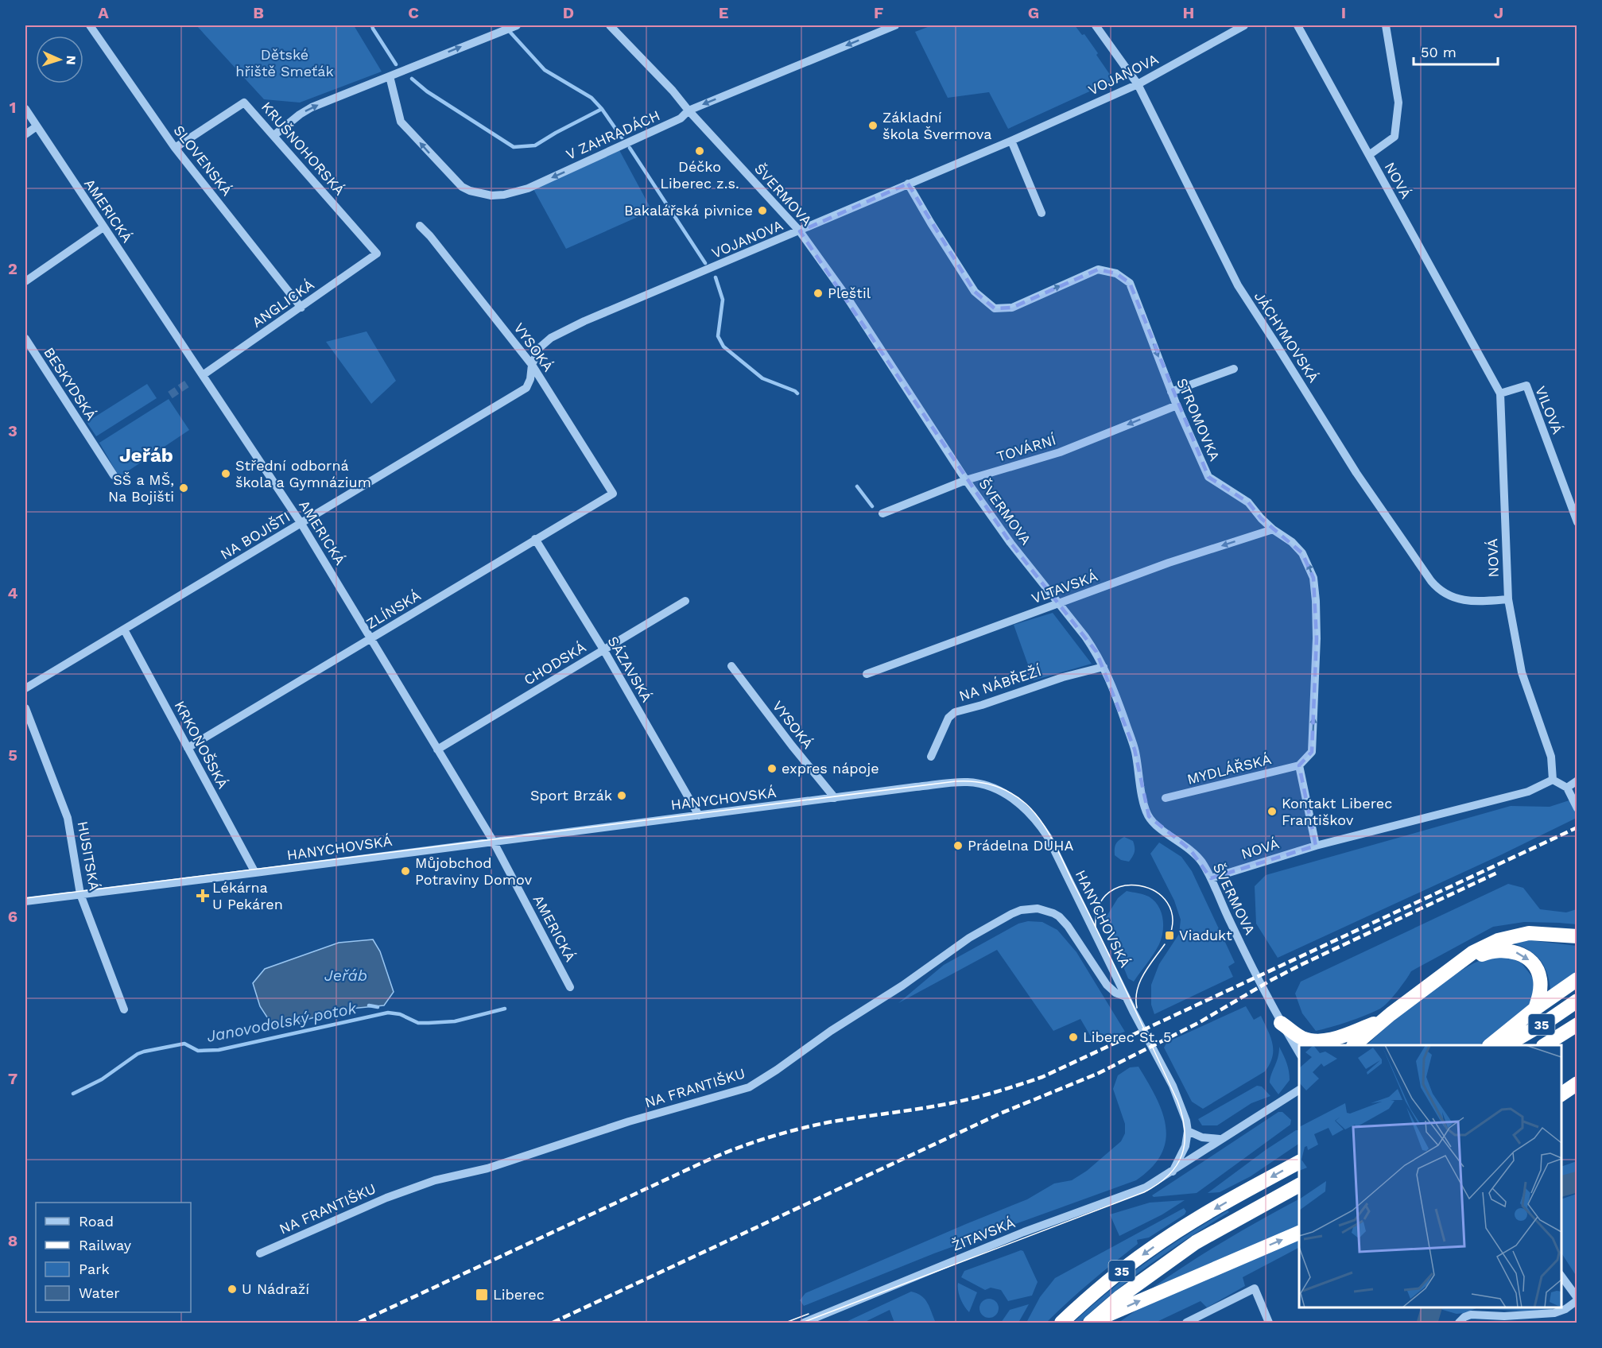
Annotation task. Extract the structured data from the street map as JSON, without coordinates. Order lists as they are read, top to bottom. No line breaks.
{"streets":{"highway":["35"],"street":["VOJANOVA","V ZAHRADÁCH","KRUŠNOHORSKÁ","SLOVENSKÁ","NOVÁ","ŠVERMOVA","AMERICKÁ","ANGLICKÁ","JÁCHYMOVSKÁ","VYSOKÁ","BESKYDSKÁ","VILOVÁ","STROMOVKA","TOVÁRNÍ","NA BOJIŠTI","VLTAVSKÁ","ZLÍNSKÁ","CHODSKÁ","SÁZAVSKÁ","NA NÁBŘEŽÍ","KRKONOŠSKÁ","MYDLÁŘSKÁ","HANYCHOVSKÁ","HUSITSKÁ","NA FRANTIŠKU","ŽITAVSKÁ"]},"crossings":[["VOJANOVA","ŠVERMOVA"],["VOJANOVA","JÁCHYMOVSKÁ"],["VOJANOVA","VYSOKÁ"],["VOJANOVA","STROMOVKA"],["VOJANOVA","NA BOJIŠTI"],["V ZAHRADÁCH","ŠVERMOVA"],["KRUŠNOHORSKÁ","SLOVENSKÁ"],["KRUŠNOHORSKÁ","ANGLICKÁ"],["SLOVENSKÁ","ANGLICKÁ"],["NOVÁ","ŠVERMOVA"],["NOVÁ","JÁCHYMOVSKÁ"],["NOVÁ","VILOVÁ"],["ŠVERMOVA","TOVÁRNÍ"],["ŠVERMOVA","VLTAVSKÁ"],["ŠVERMOVA","NA NÁBŘEŽÍ"],["AMERICKÁ","ANGLICKÁ"],["AMERICKÁ","NA BOJIŠTI"],["AMERICKÁ","ZLÍNSKÁ"],["AMERICKÁ","CHODSKÁ"],["AMERICKÁ","HANYCHOVSKÁ"],["VYSOKÁ","NA BOJIŠTI"],["VYSOKÁ","ZLÍNSKÁ"],["VYSOKÁ","HANYCHOVSKÁ"],["STROMOVKA","TOVÁRNÍ"],["STROMOVKA","VLTAVSKÁ"],["STROMOVKA","MYDLÁŘSKÁ"],["NA BOJIŠTI","KRKONOŠSKÁ"],["ZLÍNSKÁ","SÁZAVSKÁ"],["ZLÍNSKÁ","KRKONOŠSKÁ"],["CHODSKÁ","SÁZAVSKÁ"],["SÁZAVSKÁ","HANYCHOVSKÁ"],["KRKONOŠSKÁ","HANYCHOVSKÁ"],["HANYCHOVSKÁ","HUSITSKÁ"],["HANYCHOVSKÁ","NA FRANTIŠKU"]],"one_way":["V ZAHRADÁCH","TOVÁRNÍ","VLTAVSKÁ"],"districts":["Jeřáb"],"water":["Jeřáb","Janovodolský potok"],"parks":["Dětské hřiště Smeťák"],"places":{"other":["Základní škola Švermova","Déčko Liberec z.s.","Bakalářská pivnice","Pleštil","Střední odborná škola a Gymnázium","SŠ a MŠ, Na Bojišti","expres nápoje","Sport Brzák","Kontakt Liberec Františkov","Prádelna DUHA","Můjobchod Potraviny Domov","Liberec St. 5","U Nádraží"],"health":["Lékárna U Pekáren"],"transit":["Viadukt","Liberec"]},"legend":["Road","Railway","Park","Water"],"scale_bar":"50 m","north":"right","grid":{"columns":["A","B","C","D","E","F","G","H","I","J"],"rows":["1","2","3","4","5","6","7","8"]}}
